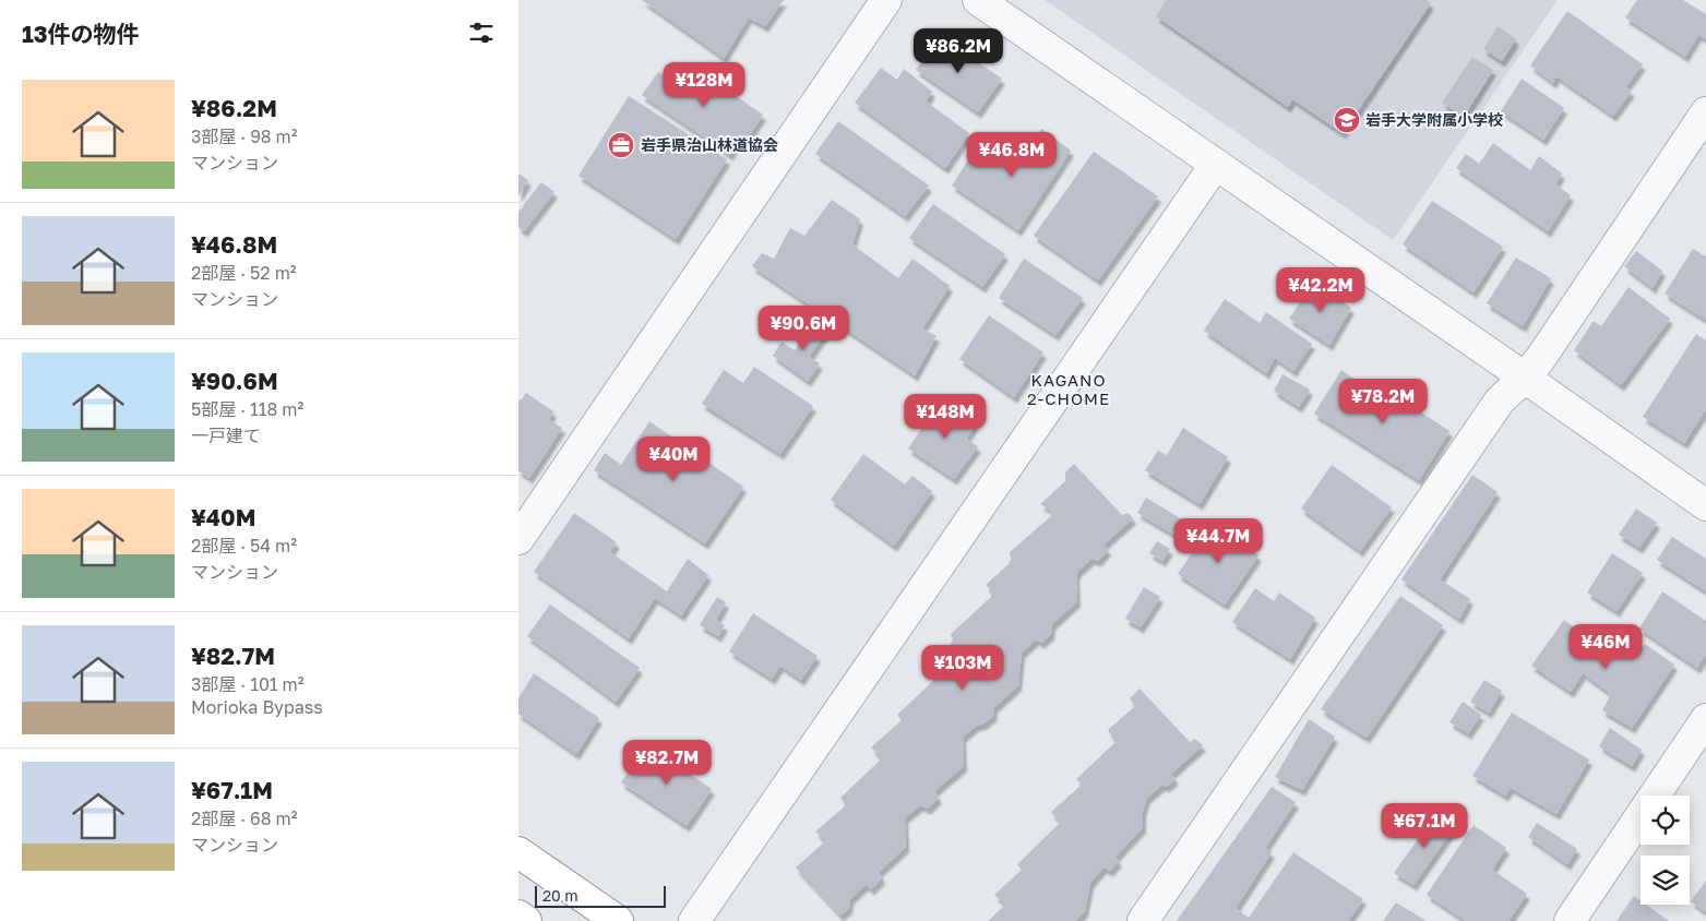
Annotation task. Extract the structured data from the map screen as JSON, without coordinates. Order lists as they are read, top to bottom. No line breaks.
{"districts":["KAGANO 2-CHOME"],"places":{"school or university":["岩手大学附属小学校"],"office":["岩手県治山林道協会"]},"scale_bar":"20 m","page":{"heading":"13件の物件","price":["¥86.2M","¥128M","¥46.8M","¥42.2M","¥90.6M","¥78.2M","¥148M","¥40M","¥44.7M","¥46M","¥103M","¥82.7M","¥67.1M"],"list":[{"name":"¥86.2M","note":"3部屋 · 98 m² · マンション"},{"name":"¥46.8M","note":"2部屋 · 52 m² · マンション"},{"name":"¥90.6M","note":"5部屋 · 118 m² · 一戸建て"},{"name":"¥40M","note":"2部屋 · 54 m² · マンション"},{"name":"¥82.7M","note":"3部屋 · 101 m² · Morioka Bypass"},{"name":"¥67.1M","note":"2部屋 · 68 m² · マンション"}],"scale":"20 m"}}
